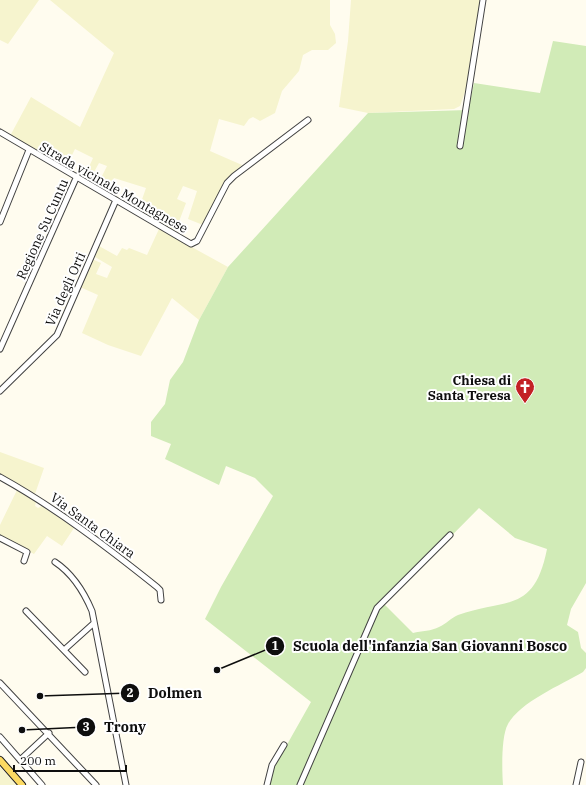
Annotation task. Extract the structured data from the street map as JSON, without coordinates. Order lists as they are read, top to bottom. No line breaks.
{"streets":{"street":["Strada vicinale Montagnese","Regione Su Cuntu","Via degli Orti","Via Santa Chiara"]},"crossings":[["Strada vicinale Montagnese","Regione Su Cuntu"],["Strada vicinale Montagnese","Via degli Orti"]],"places":{"church":["Chiesa di Santa Teresa"],"other":["Scuola dell'infanzia San Giovanni Bosco","Dolmen","Trony"]},"scale_bar":"200 m"}
